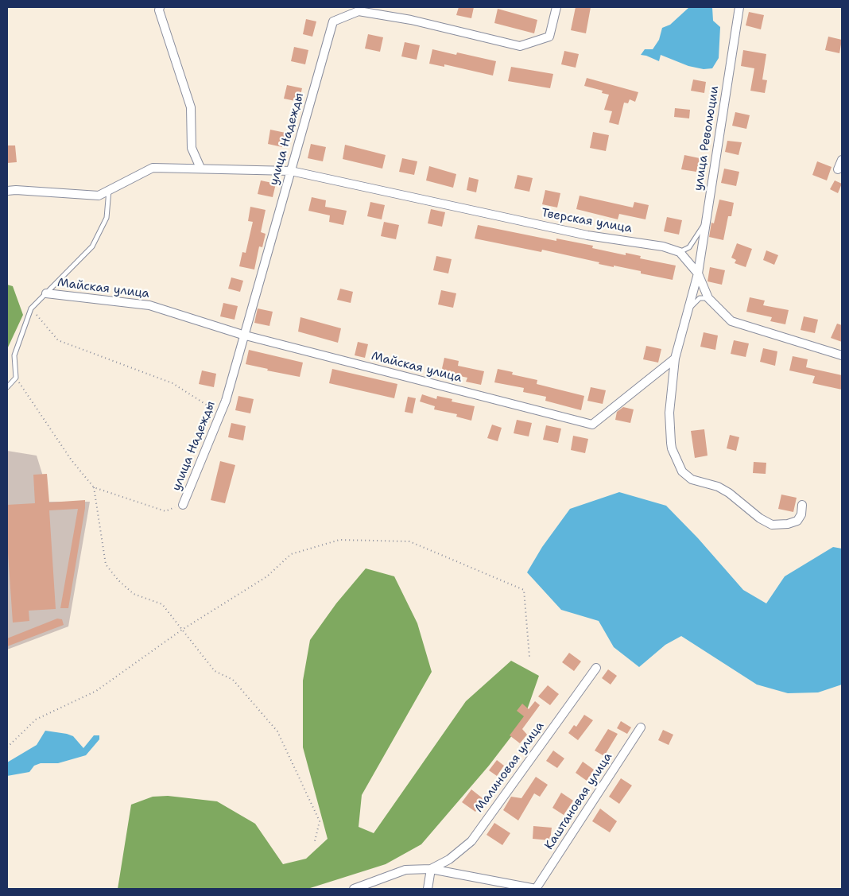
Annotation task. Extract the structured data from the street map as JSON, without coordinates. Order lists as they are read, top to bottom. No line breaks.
{"streets":{"street":["улица Революции","улица Надежды","Тверская улица","Майская улица","Малиновая улица","Каштановая улица"]},"crossings":[["улица Надежды","Тверская улица"],["улица Надежды","Майская улица"]]}
